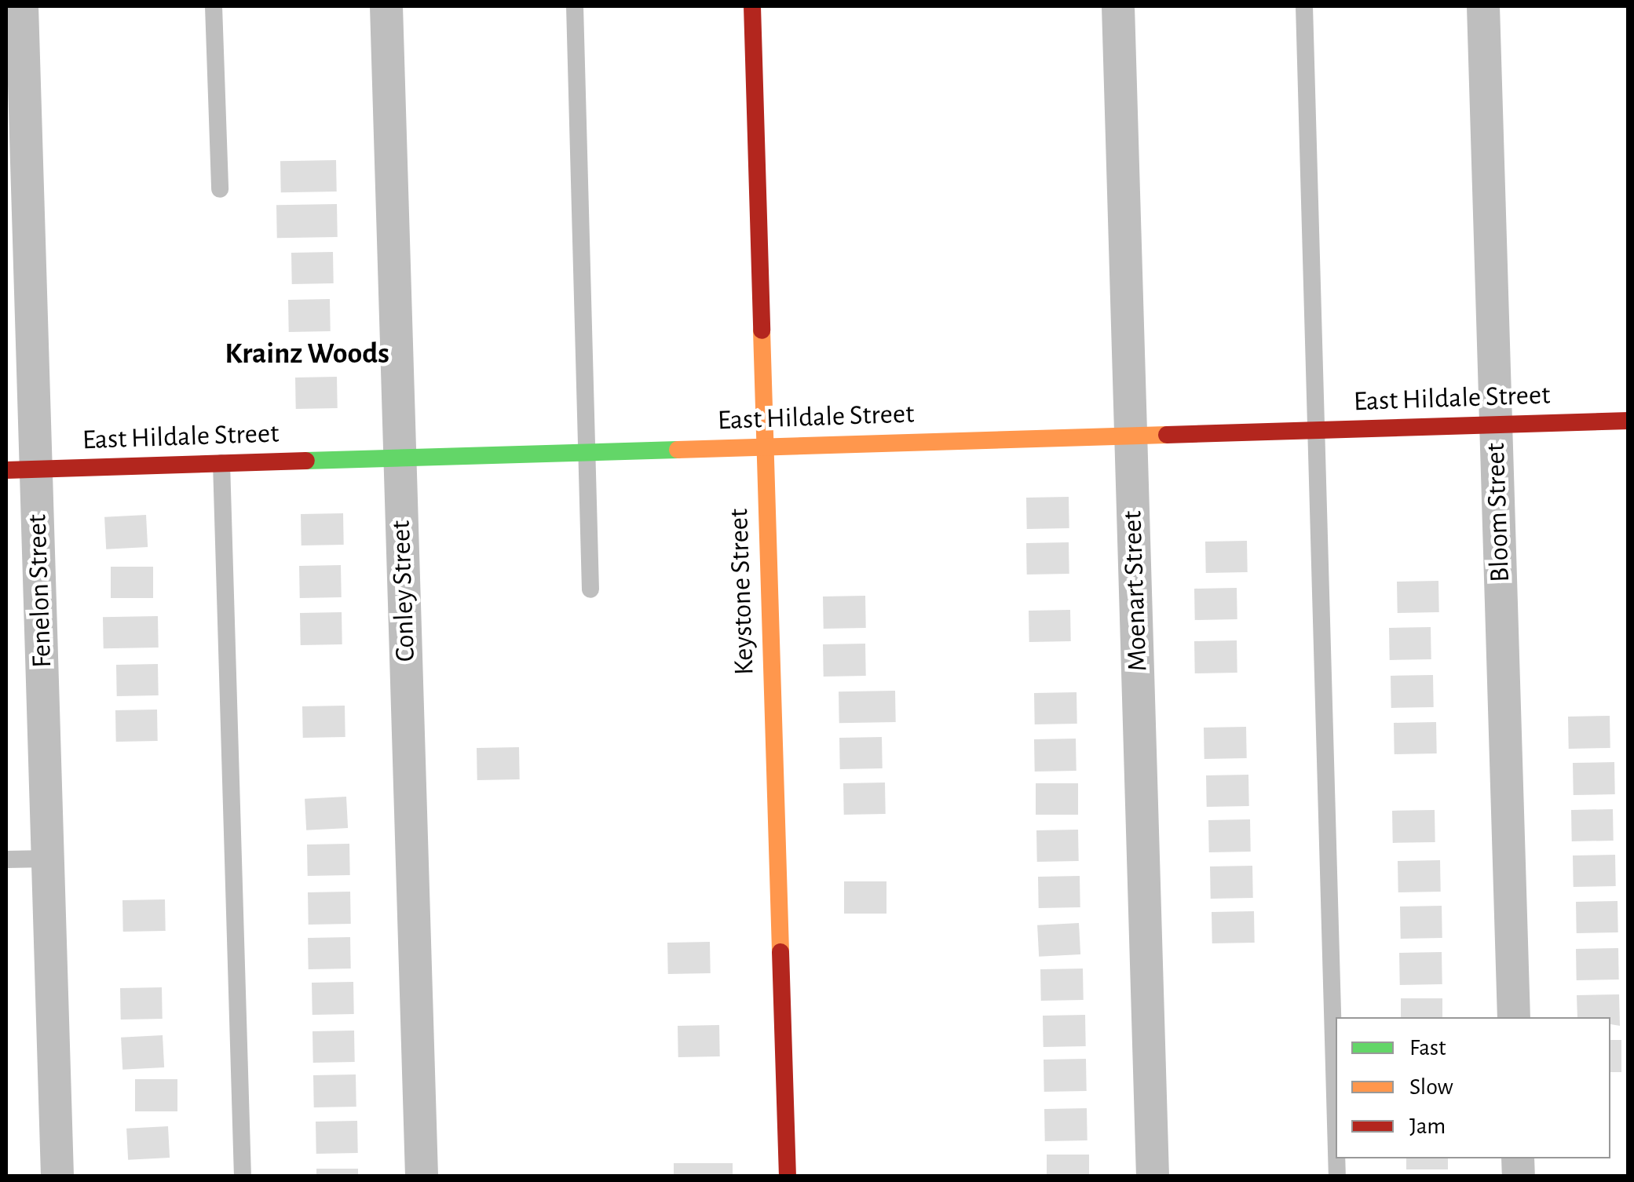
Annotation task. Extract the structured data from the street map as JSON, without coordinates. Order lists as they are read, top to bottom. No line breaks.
{"streets":{"street":["East Hildale Street","Bloom Street","Fenelon Street","Conley Street","Moenart Street","Keystone Street"]},"crossings":[["East Hildale Street","Bloom Street"],["East Hildale Street","Fenelon Street"],["East Hildale Street","Conley Street"],["East Hildale Street","Moenart Street"],["East Hildale Street","Keystone Street"]],"districts":["Krainz Woods"],"legend":["Fast","Slow","Jam"]}
